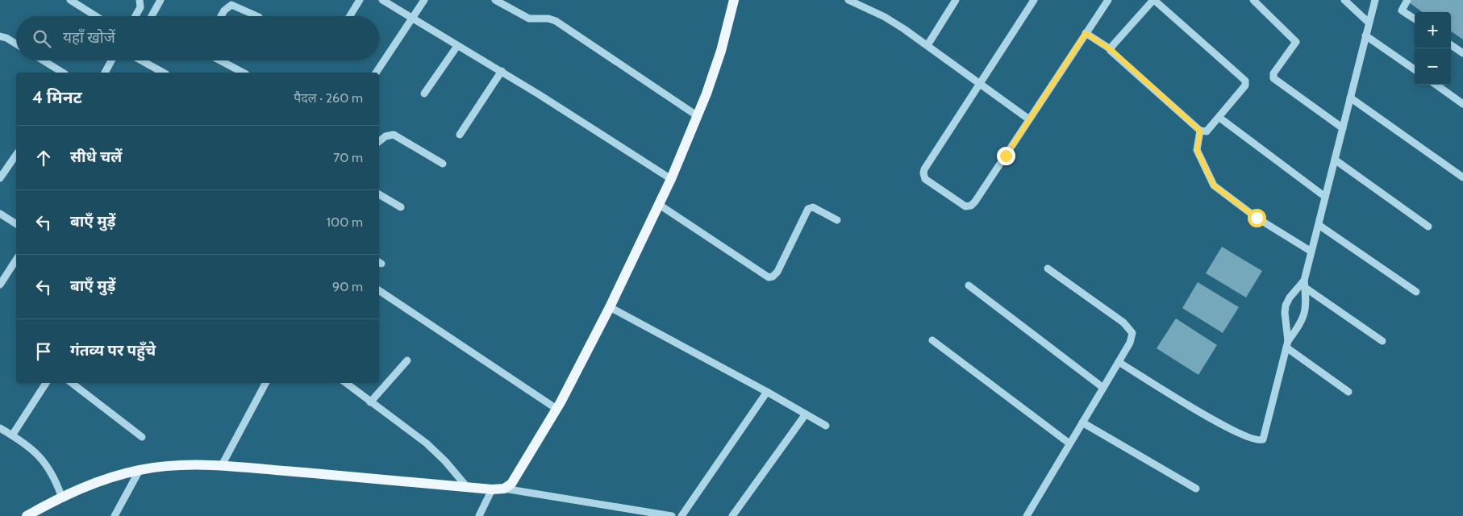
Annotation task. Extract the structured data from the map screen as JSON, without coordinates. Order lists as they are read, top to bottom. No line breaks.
{"page":{"map_buttons":["+","−"],"search":"यहाँ खोजें","heading":["4 मिनट","पैदल · 260 m"],"list":[["सीधे चलें","70 m"],["बाएँ मुड़ें","100 m"],["बाएँ मुड़ें","90 m"],"गंतव्य पर पहुँचे"]}}
